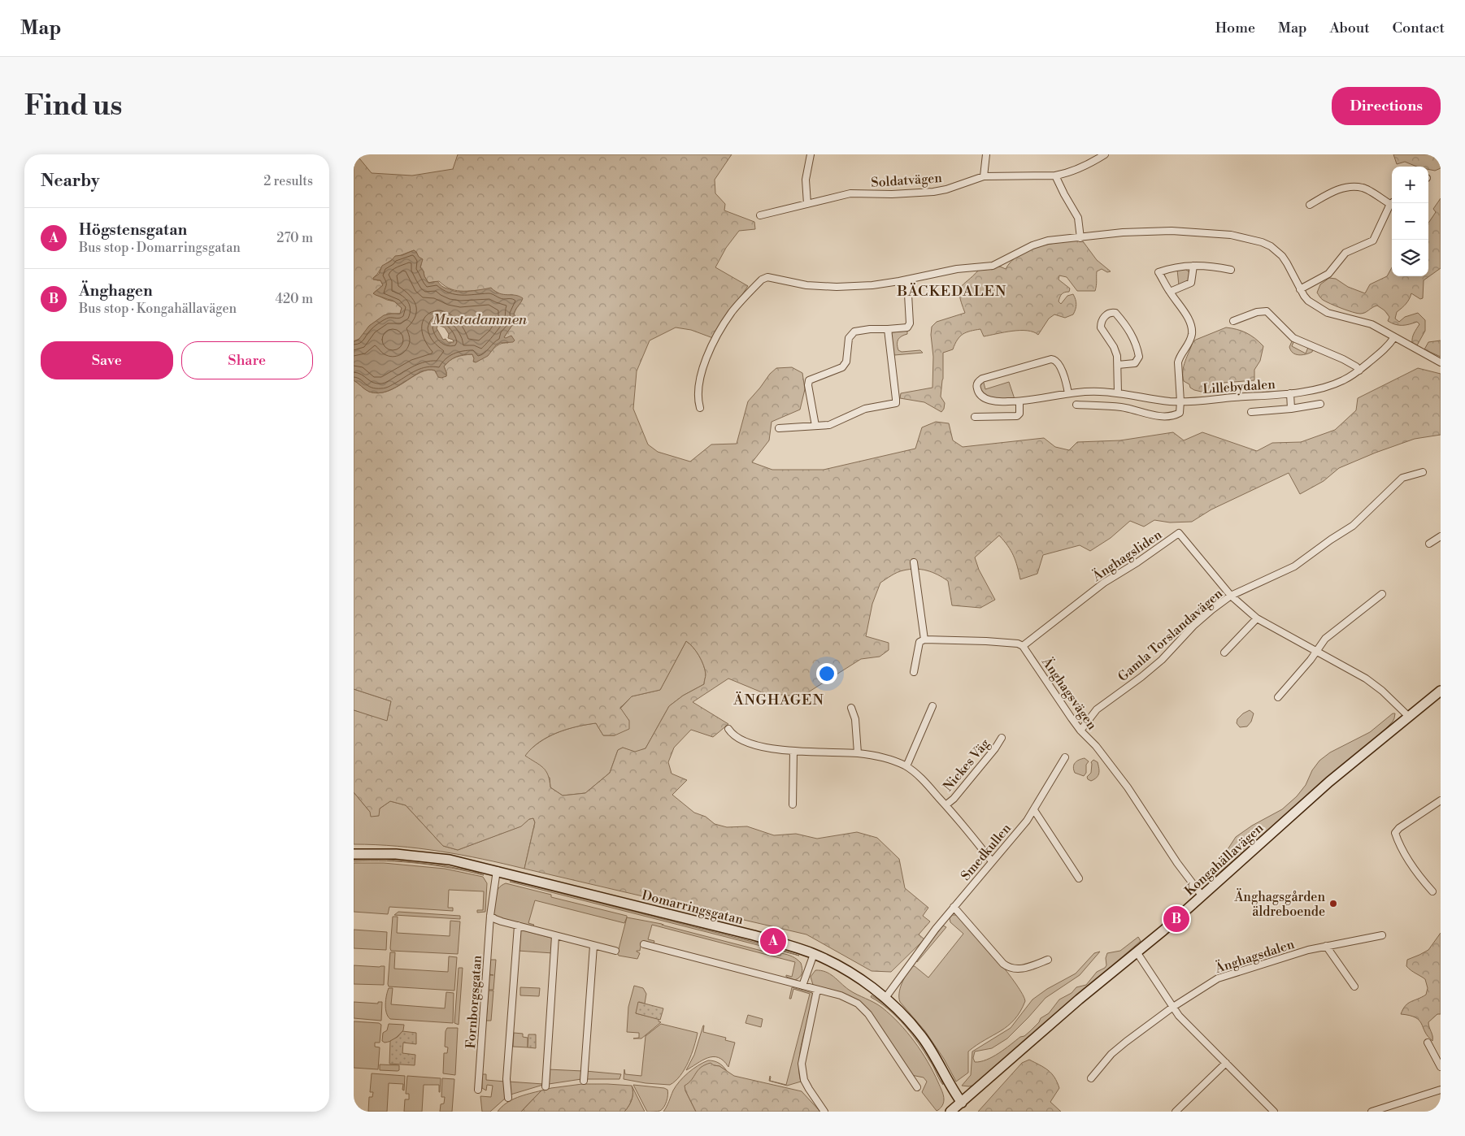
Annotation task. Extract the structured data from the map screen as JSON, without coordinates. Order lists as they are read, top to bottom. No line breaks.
{"streets":{"street":["Soldatvägen","Lillebydalen","Änghagsliden","Gamla Torslandavägen","Änghagsvägen","Nickes Väg","Smedkullen","Kongahällavägen","Domarringsgatan","Änghagsdalen","Fornborgsgatan"]},"crossings":[["Änghagsliden","Gamla Torslandavägen"],["Änghagsliden","Änghagsvägen"],["Gamla Torslandavägen","Änghagsvägen"],["Änghagsvägen","Kongahällavägen"],["Nickes Väg","Smedkullen"],["Smedkullen","Domarringsgatan"],["Kongahällavägen","Domarringsgatan"],["Domarringsgatan","Fornborgsgatan"]],"districts":["BÄCKEDALEN","ÄNGHAGEN"],"water":["Mustadammen"],"places":["Änghagsgården äldreboende"],"page":{"header":"Map","nav":["Home","Map","About","Contact"],"buttons":["Directions",["Save","Share"]],"title":"Find us","heading":["Nearby","2 results"],"map_buttons":["+","−"],"list":[{"mark":"A","name":"Högstensgatan","note":"Bus stop · Domarringsgatan","value":"270 m"},{"mark":"B","name":"Änghagen","note":"Bus stop · Kongahällavägen","value":"420 m"}],"pins":["B","A"]}}
